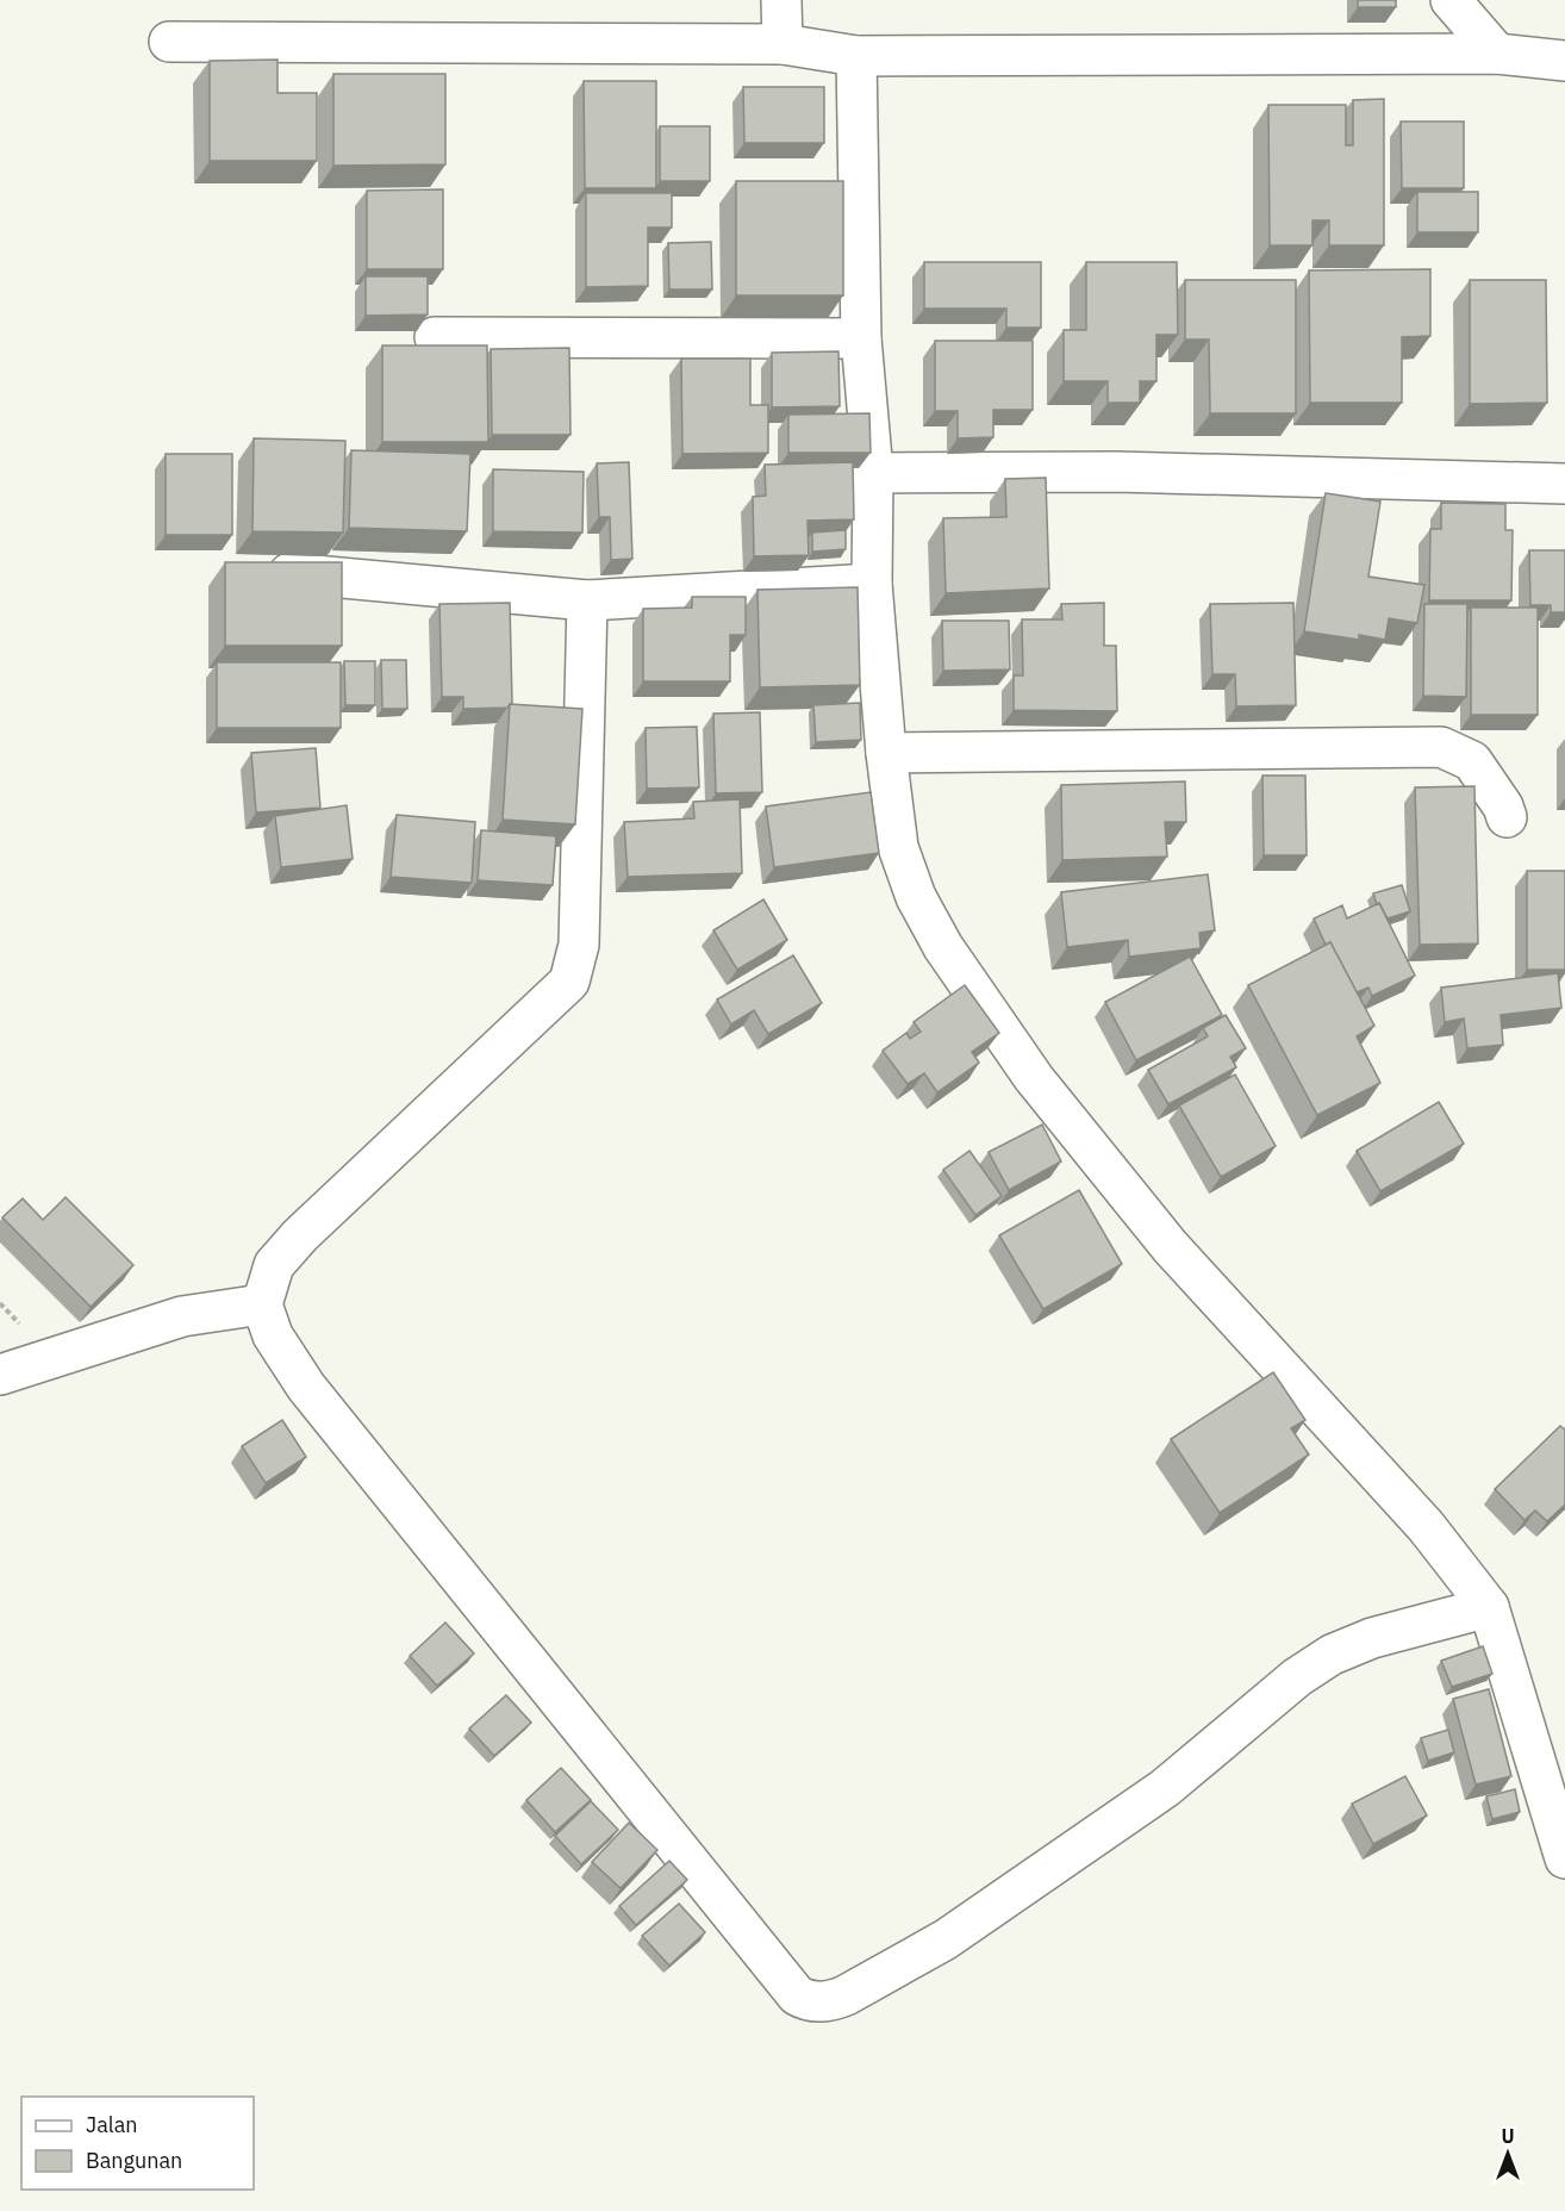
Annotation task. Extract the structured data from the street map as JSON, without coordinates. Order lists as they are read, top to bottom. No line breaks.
{"legend":["Jalan","Bangunan"],"north":"top"}
